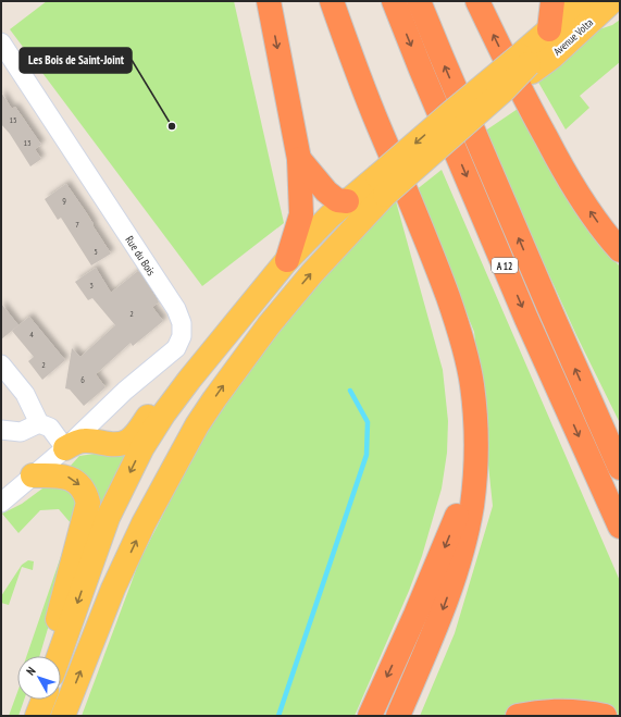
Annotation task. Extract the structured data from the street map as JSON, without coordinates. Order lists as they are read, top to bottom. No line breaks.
{"streets":{"highway":["A 12"],"main road":["Avenue Volta"],"street":["Rue du Bois"]},"places":["Les Bois de Saint-Joint"],"house_numbers":["15","13","9","7","5","3","2","4","2","6"],"north":"top left"}
